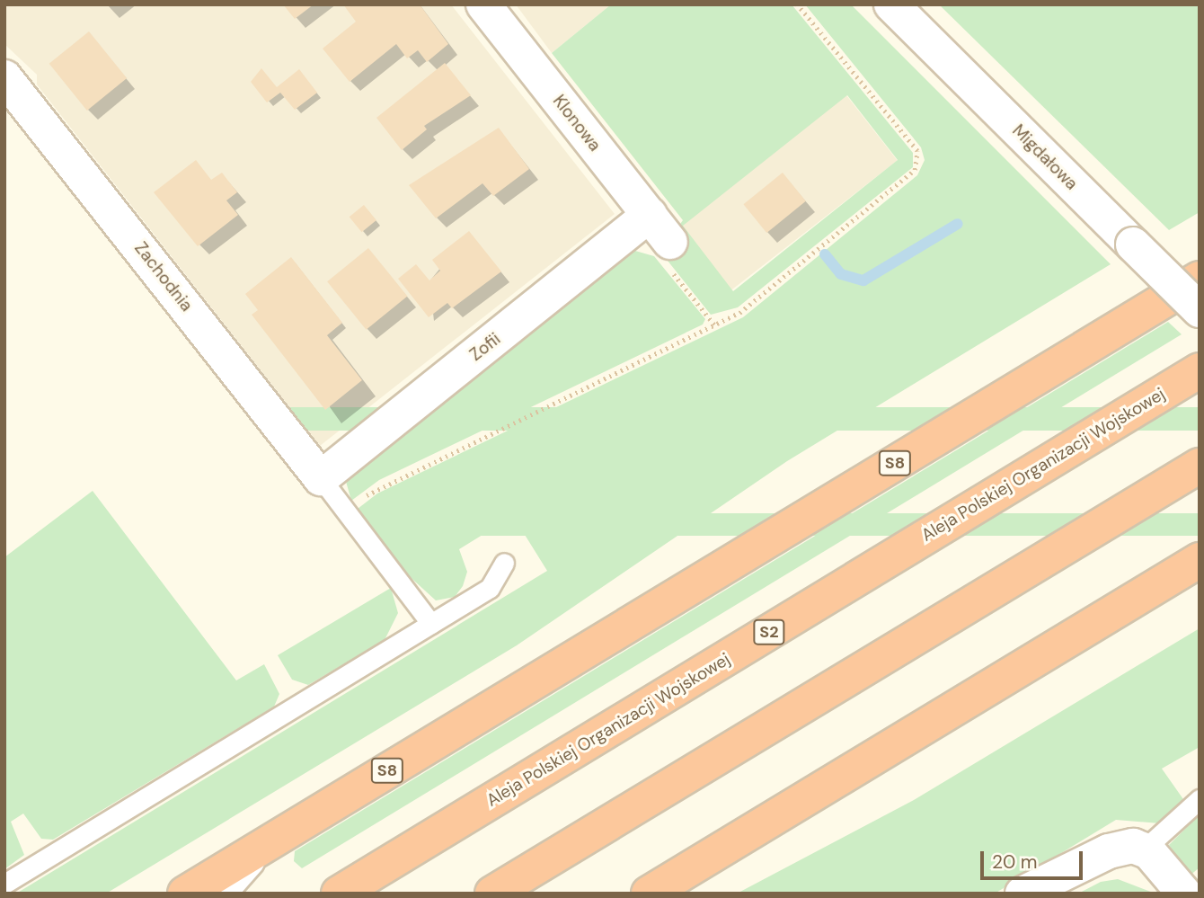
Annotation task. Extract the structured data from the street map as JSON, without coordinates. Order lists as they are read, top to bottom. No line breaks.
{"streets":{"highway":["S8","Aleja Polskiej Organizacji Wojskowej","S2"],"street":["Klonowa","Migdałowa","Zachodnia","Zofii"]},"crossings":[["Klonowa","Zofii"],["Zachodnia","Zofii"]],"scale_bar":"20 m"}
